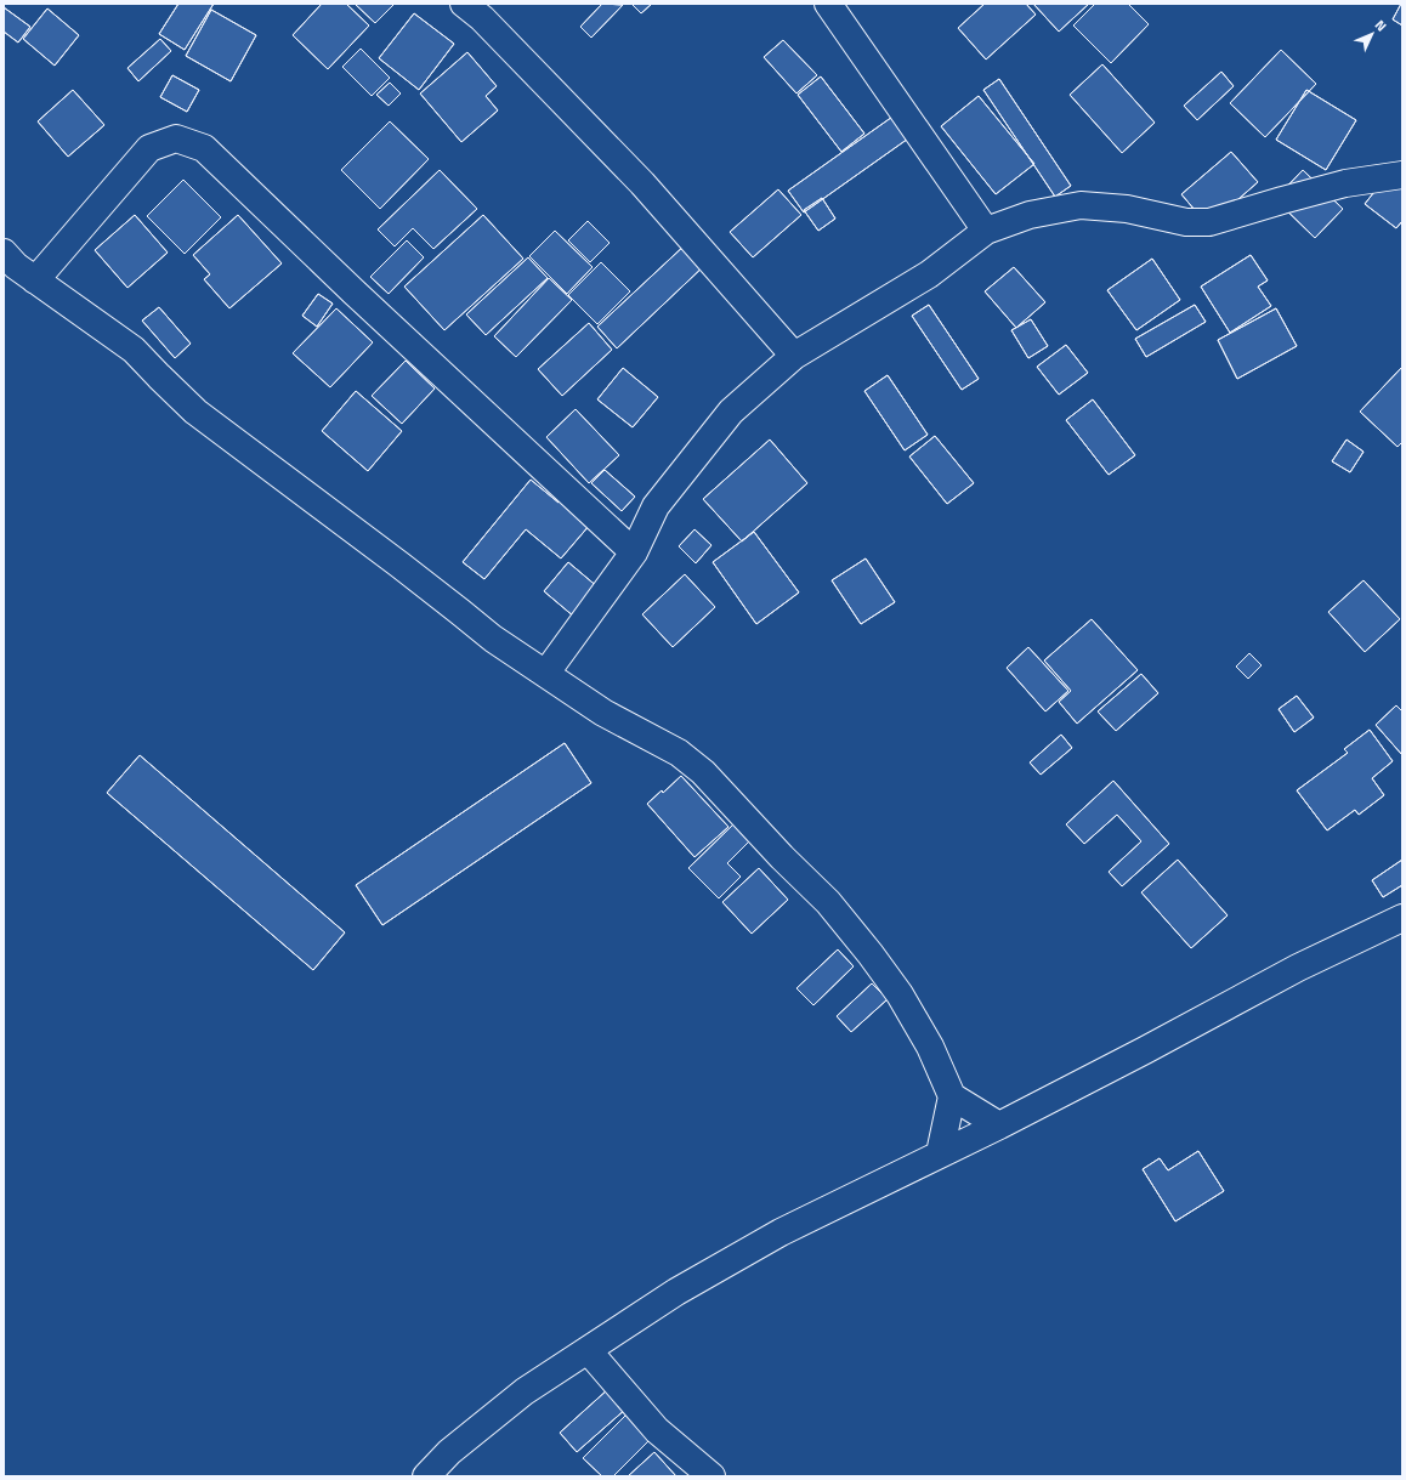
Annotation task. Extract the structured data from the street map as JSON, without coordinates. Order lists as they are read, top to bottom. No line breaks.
{"north":"top right"}
